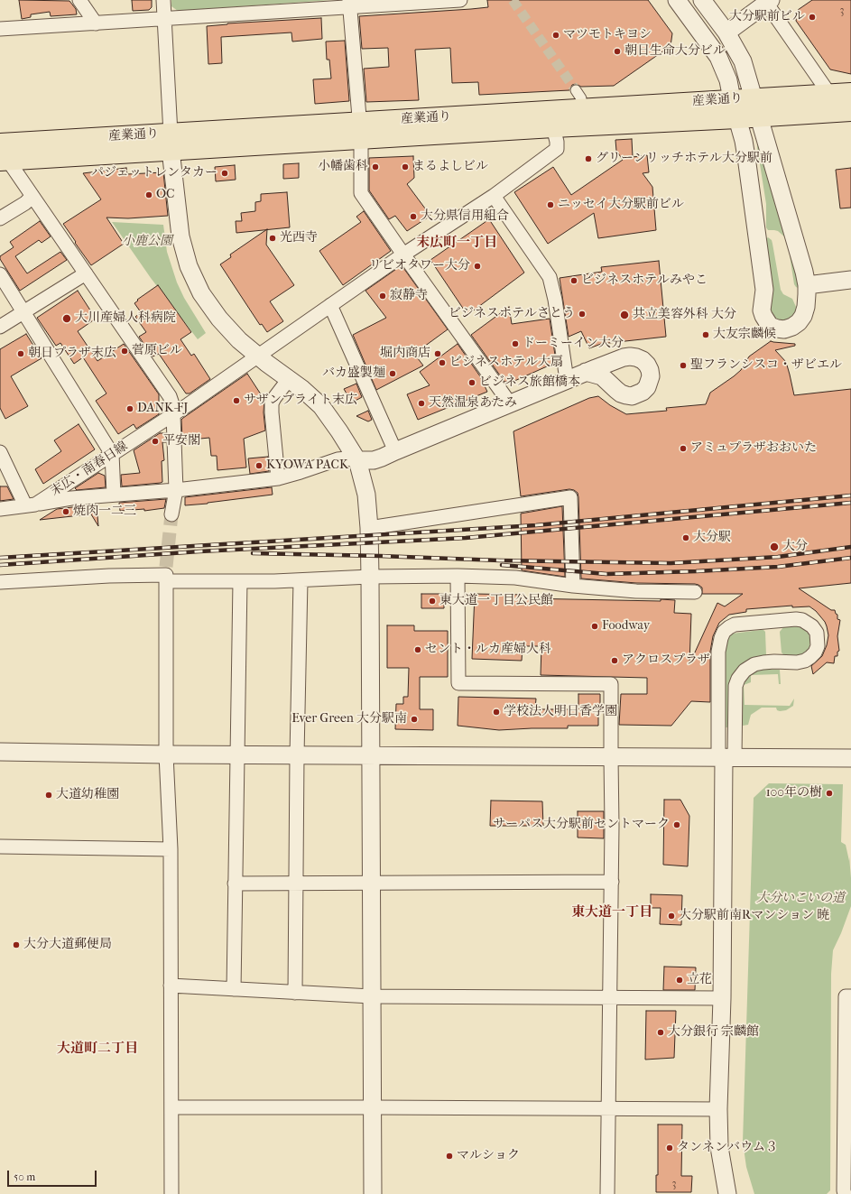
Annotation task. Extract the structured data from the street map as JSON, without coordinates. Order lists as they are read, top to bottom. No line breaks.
{"streets":{"highway":["産業通り"],"street":["末広・南春日線"]},"crossings":[["産業通り","末広・南春日線"]],"districts":["末広町一丁目","東大道一丁目","大道町二丁目"],"parks":["小鹿公園","大分いこいの道"],"places":["大分駅前ビル","マツモトキヨシ","朝日生命大分ビル","グリーンリッチホテル大分駅前","小幡歯科","まるよしビル","パジェットレンタカー","OC","ニッセイ大分駅前ビル","大分県信用組合","光西寺","リビオタワー大分","ビジネスホテルみやこ","寂静寺","ビジネスホテルさとう","共立美容外科 大分","大川産婦人科病院","大友宗麟候","ドーミーイン大分","菅原ビル","朝日プラザ末広","堀内商店","ビジネスホテル大扇","聖フランシスコ・ザビエル","バカ盛製麺","ビジネス旅館橋本","サザンブライト末広","天然温泉あたみ","DANK-FJ","平安閣","アミュプラザおおいた","KYOWA PACK","焼肉一二三","大分駅","大分","東大道一丁目公民館","Foodway","セント・ルカ産婦人科","アクロスプラザ","学校法人明日香学園","Ever Green 大分駅南","100年の樹","大道幼稚園","サーパス大分駅前セントマーク","大分駅前南Rマンション 暁","大分大道郵便局","立花","大分銀行 宗麟館","タンネンバウム３","マルショク"],"house_numbers":["3","3"],"scale_bar":"50 m"}
